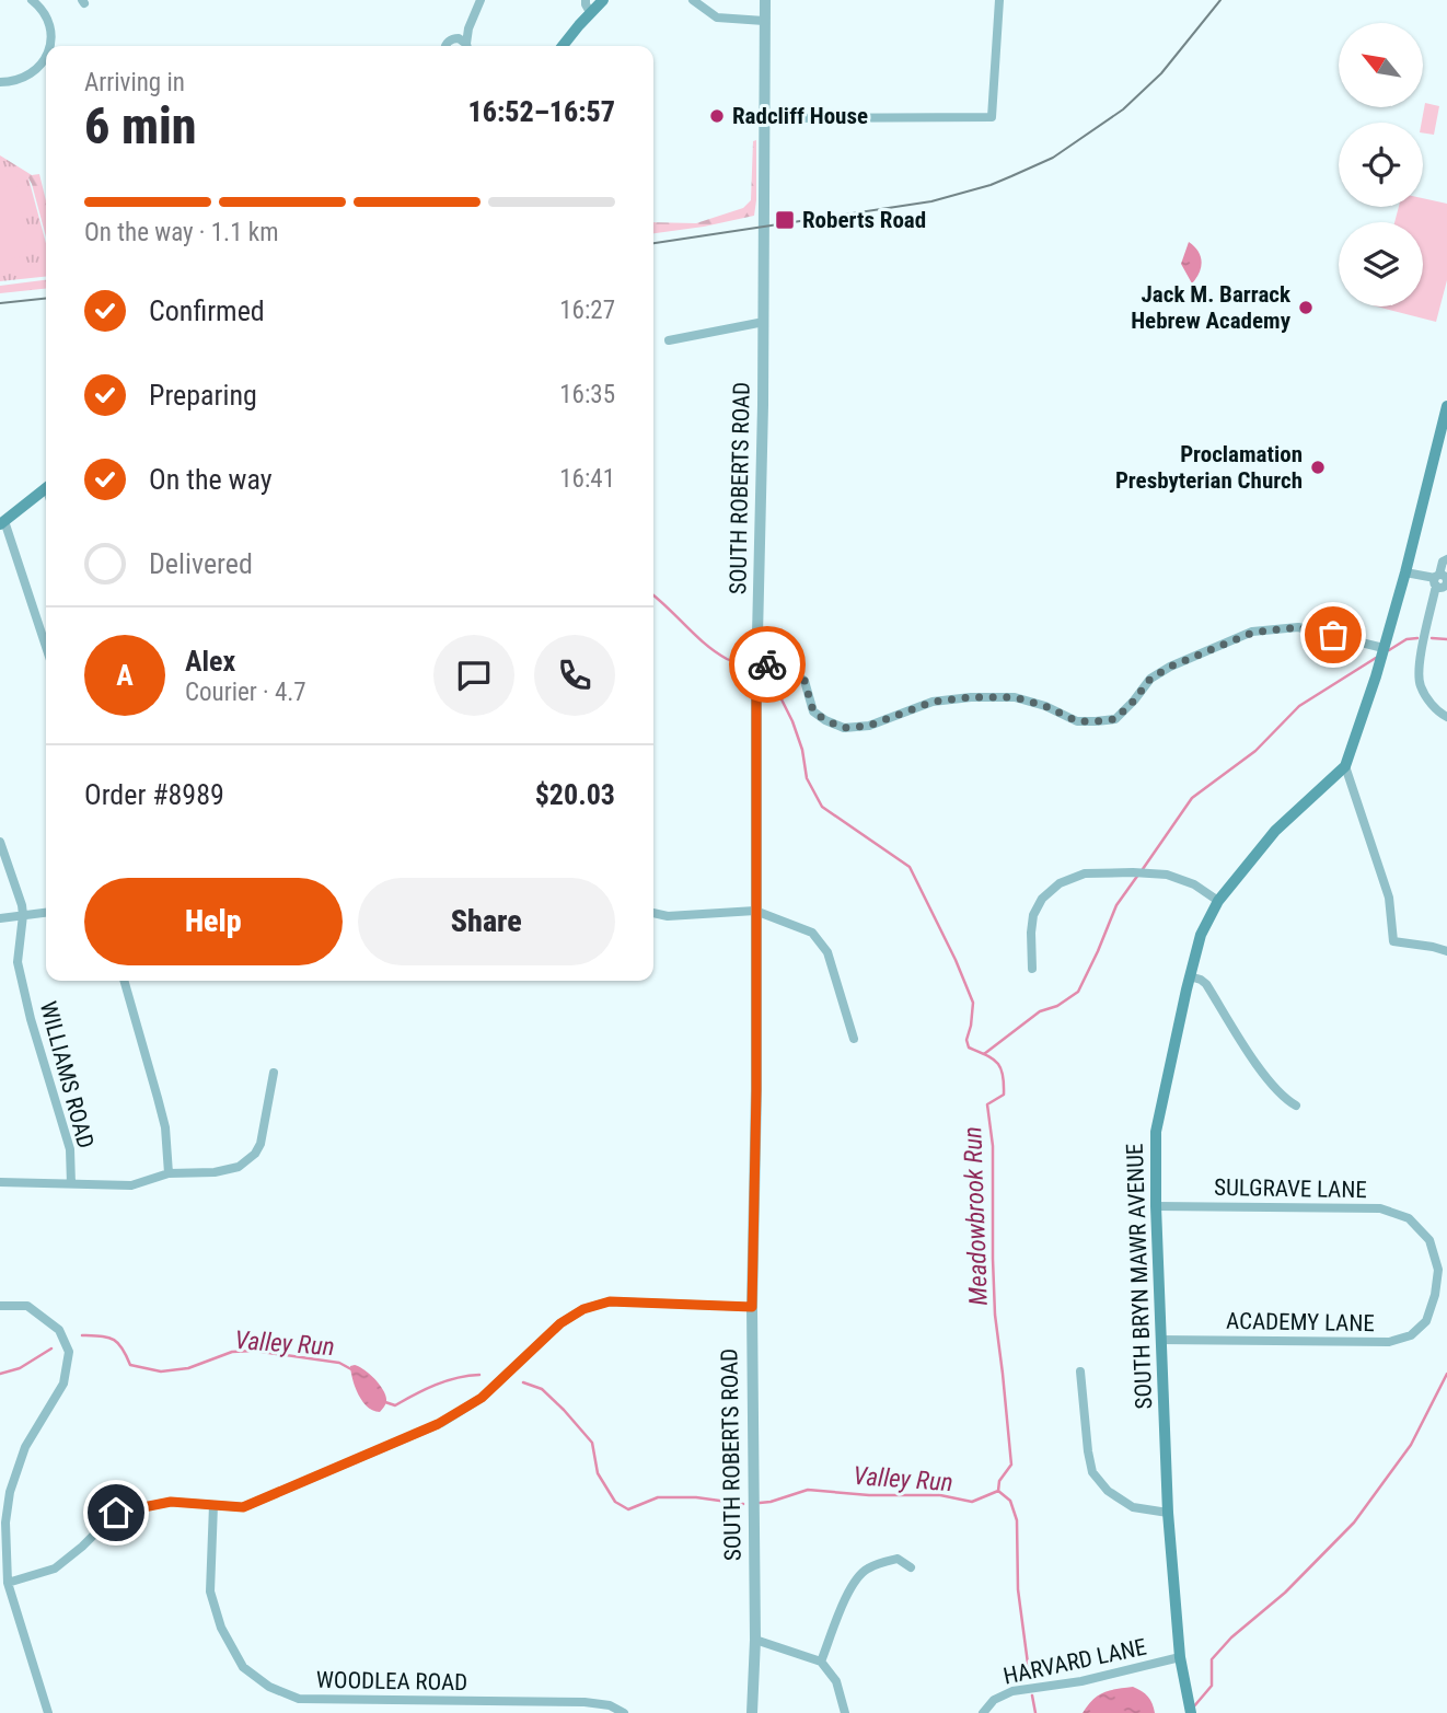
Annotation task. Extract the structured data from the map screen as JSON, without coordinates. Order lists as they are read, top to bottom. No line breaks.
{"streets":{"main road":["SOUTH BRYN MAWR AVENUE"],"street":["SOUTH ROBERTS ROAD","WILLIAMS ROAD","SULGRAVE LANE","ACADEMY LANE","HARVARD LANE","WOODLEA ROAD"]},"crossings":[["SULGRAVE LANE","SOUTH BRYN MAWR AVENUE"],["SULGRAVE LANE","ACADEMY LANE"],["SOUTH BRYN MAWR AVENUE","ACADEMY LANE"],["SOUTH BRYN MAWR AVENUE","HARVARD LANE"]],"water":["Meadowbrook Run","Valley Run"],"places":{"other":["Radcliff House","Jack M. Barrack Hebrew Academy","Proclamation Presbyterian Church"],"transit":["Roberts Road"]},"north":"top left","page":{"heading":["6 min","Arriving in","16:52–16:57"],"panel":["Alex","Courier · 4.7","Order #8989","$20.03"],"bar":"On the way · 1.1 km","list":[["Confirmed","16:27"],["Preparing","16:35"],["On the way","16:41"],"Delivered"],"round":"A","buttons":["Help","Share"]}}
